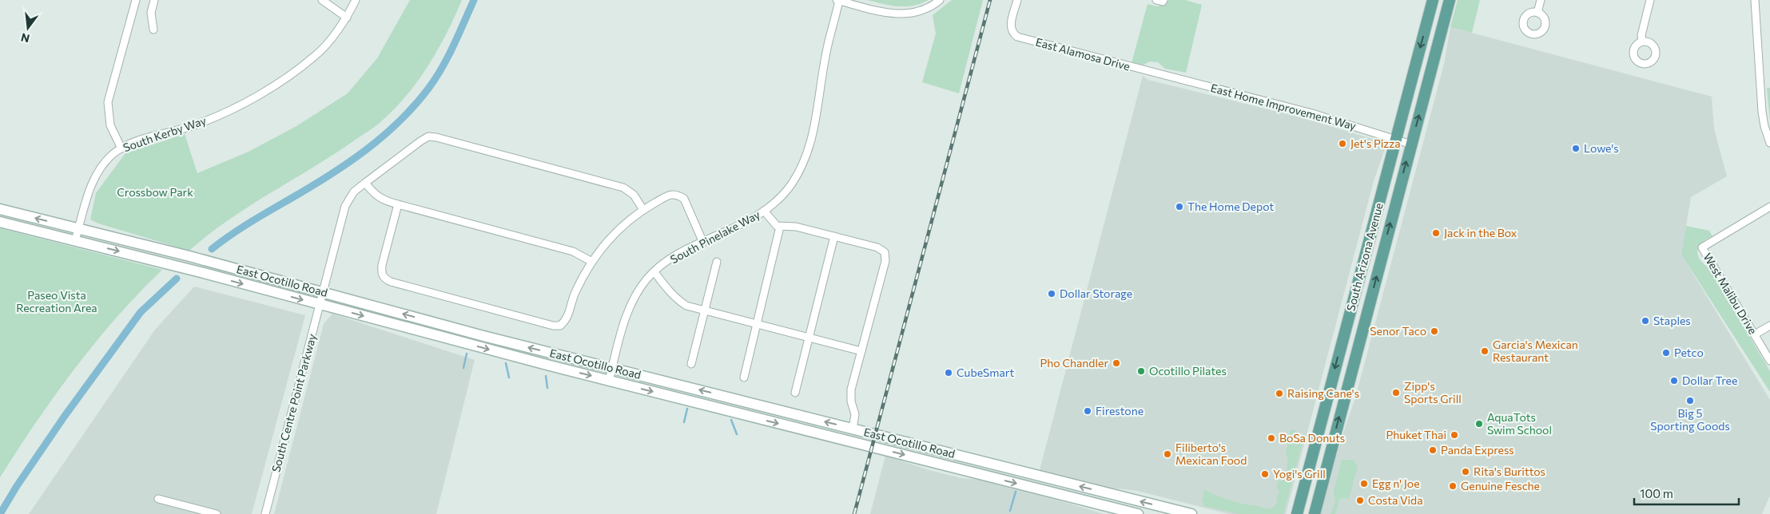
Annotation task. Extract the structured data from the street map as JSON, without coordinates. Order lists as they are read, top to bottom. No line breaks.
{"streets":{"main road":["South Arizona Avenue","East Ocotillo Road"],"street":["East Alamosa Drive","East Home Improvement Way","South Kerby Way","South Pinelake Way","West Malibu Drive","South Centre Point Parkway"]},"crossings":[["East Alamosa Drive","East Home Improvement Way"],["East Home Improvement Way","South Arizona Avenue"],["South Kerby Way","East Ocotillo Road"],["South Pinelake Way","East Ocotillo Road"],["East Ocotillo Road","South Centre Point Parkway"]],"parks":["Crossbow Park","Paseo Vista Recreation Area"],"places":["Jet's Pizza","Lowe's","The Home Depot","Jack in the Box","Dollar Storage","Staples","Senor Taco","Garcia's Mexican Restaurant","Petco","Pho Chandler","Ocotillo Pilates","CubeSmart","Dollar Tree","Zipp's Sports Grill","Raising Cane's","Big 5 Sporting Goods","Firestone","AquaTots Swim School","Phuket Thai","BoSa Donuts","Panda Express","Filiberto's Mexican Food","Rita's Burittos","Yogi's Grill","Egg n' Joe","Genuine Fesche","Costa Vida"],"scale_bar":"100 m","north":"bottom"}
